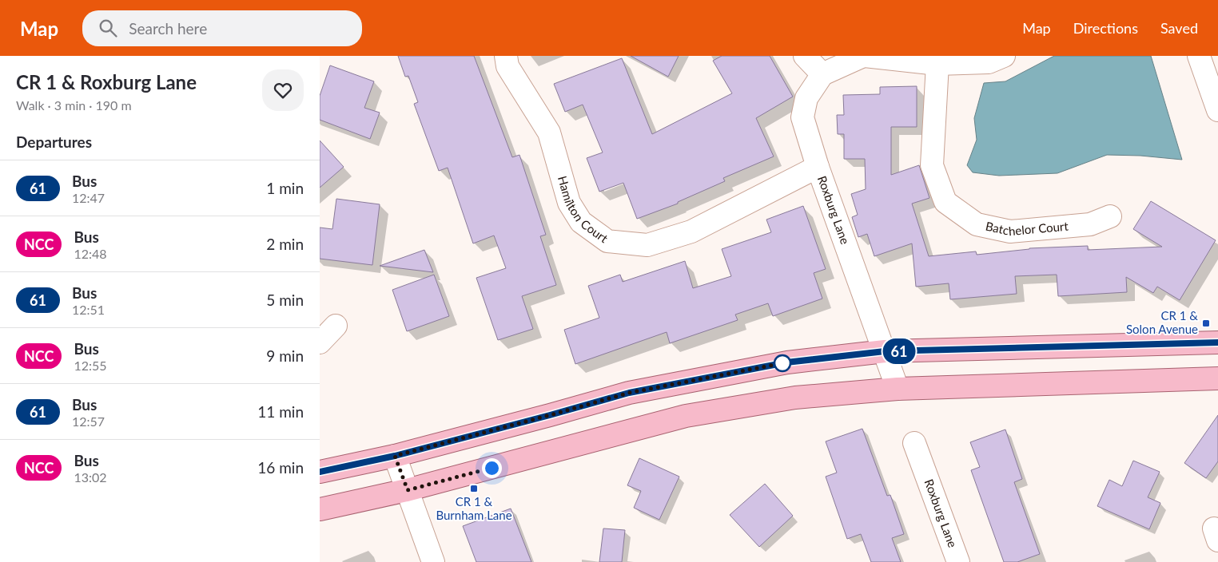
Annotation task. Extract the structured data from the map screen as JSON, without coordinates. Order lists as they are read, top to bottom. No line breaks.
{"streets":{"street":["Hamilton Court","Roxburg Lane","Batchelor Court"]},"crossings":[["Hamilton Court","Roxburg Lane"]],"places":{"transit":["CR 1 & Solon Avenue","CR 1 & Burnham Lane"]},"lines":["bus line 61"],"page":{"header":"Map","search":"Search here","nav":["Map","Directions","Saved"],"heading":[["CR 1 & Roxburg Lane","Walk · 3 min · 190 m"],"Departures"],"on_map":"61","list":[{"mark":"61","name":"Bus","note":"12:47","value":"1 min"},{"mark":"NCC","name":"Bus","note":"12:48","value":"2 min"},{"mark":"61","name":"Bus","note":"12:51","value":"5 min"},{"mark":"NCC","name":"Bus","note":"12:55","value":"9 min"},{"mark":"61","name":"Bus","note":"12:57","value":"11 min"},{"mark":"NCC","name":"Bus","note":"13:02","value":"16 min"}]}}
